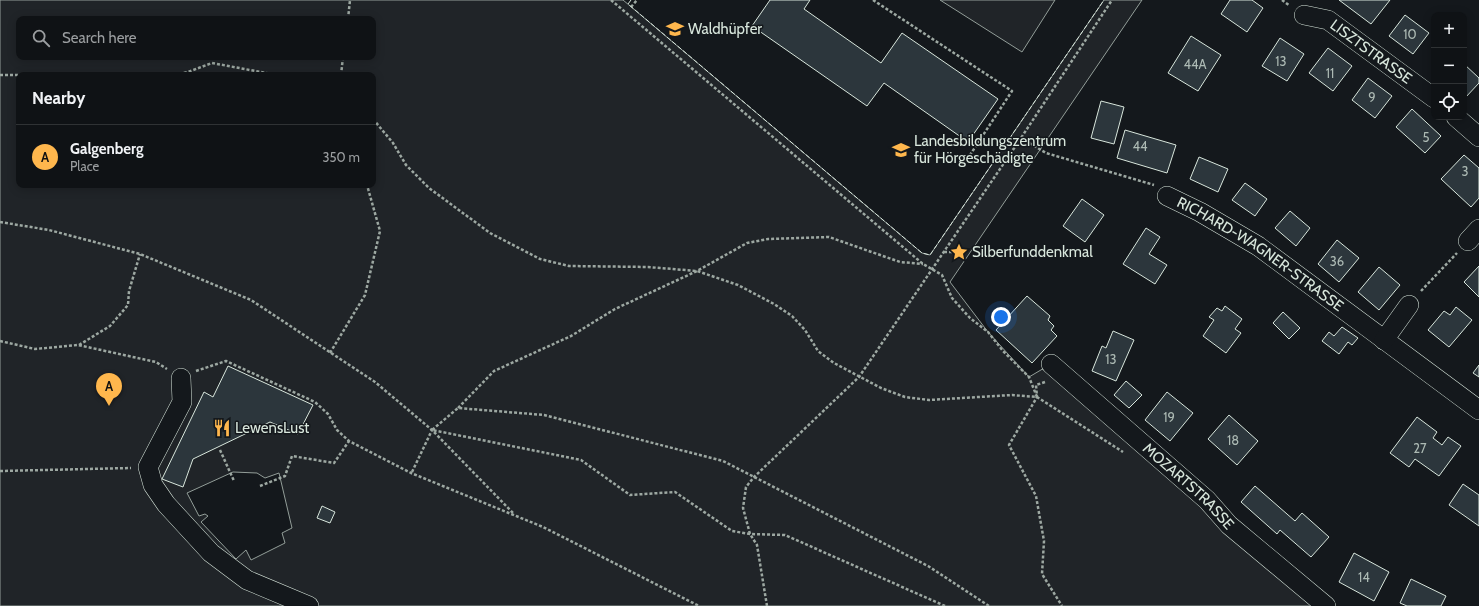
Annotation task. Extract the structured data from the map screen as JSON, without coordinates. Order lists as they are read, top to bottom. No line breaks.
{"streets":{"street":["LISZTSTRASSE","RICHARD-WAGNER-STRASSE","MOZARTSTRASSE"]},"places":{"school or university":["Waldhüpfer","Landesbildungszentrum für Hörgeschädigte"],"place":["Silberfunddenkmal"],"restaurant":["LewensLust"]},"house_numbers":["10","13","44A","11","9","5","44","3","36","13","19","18","27","14"],"page":{"map_buttons":["+","−"],"search":"Search here","heading":"Nearby","list":[{"mark":"A","name":"Galgenberg","note":"Place","value":"350 m"}],"pins":"A"}}
